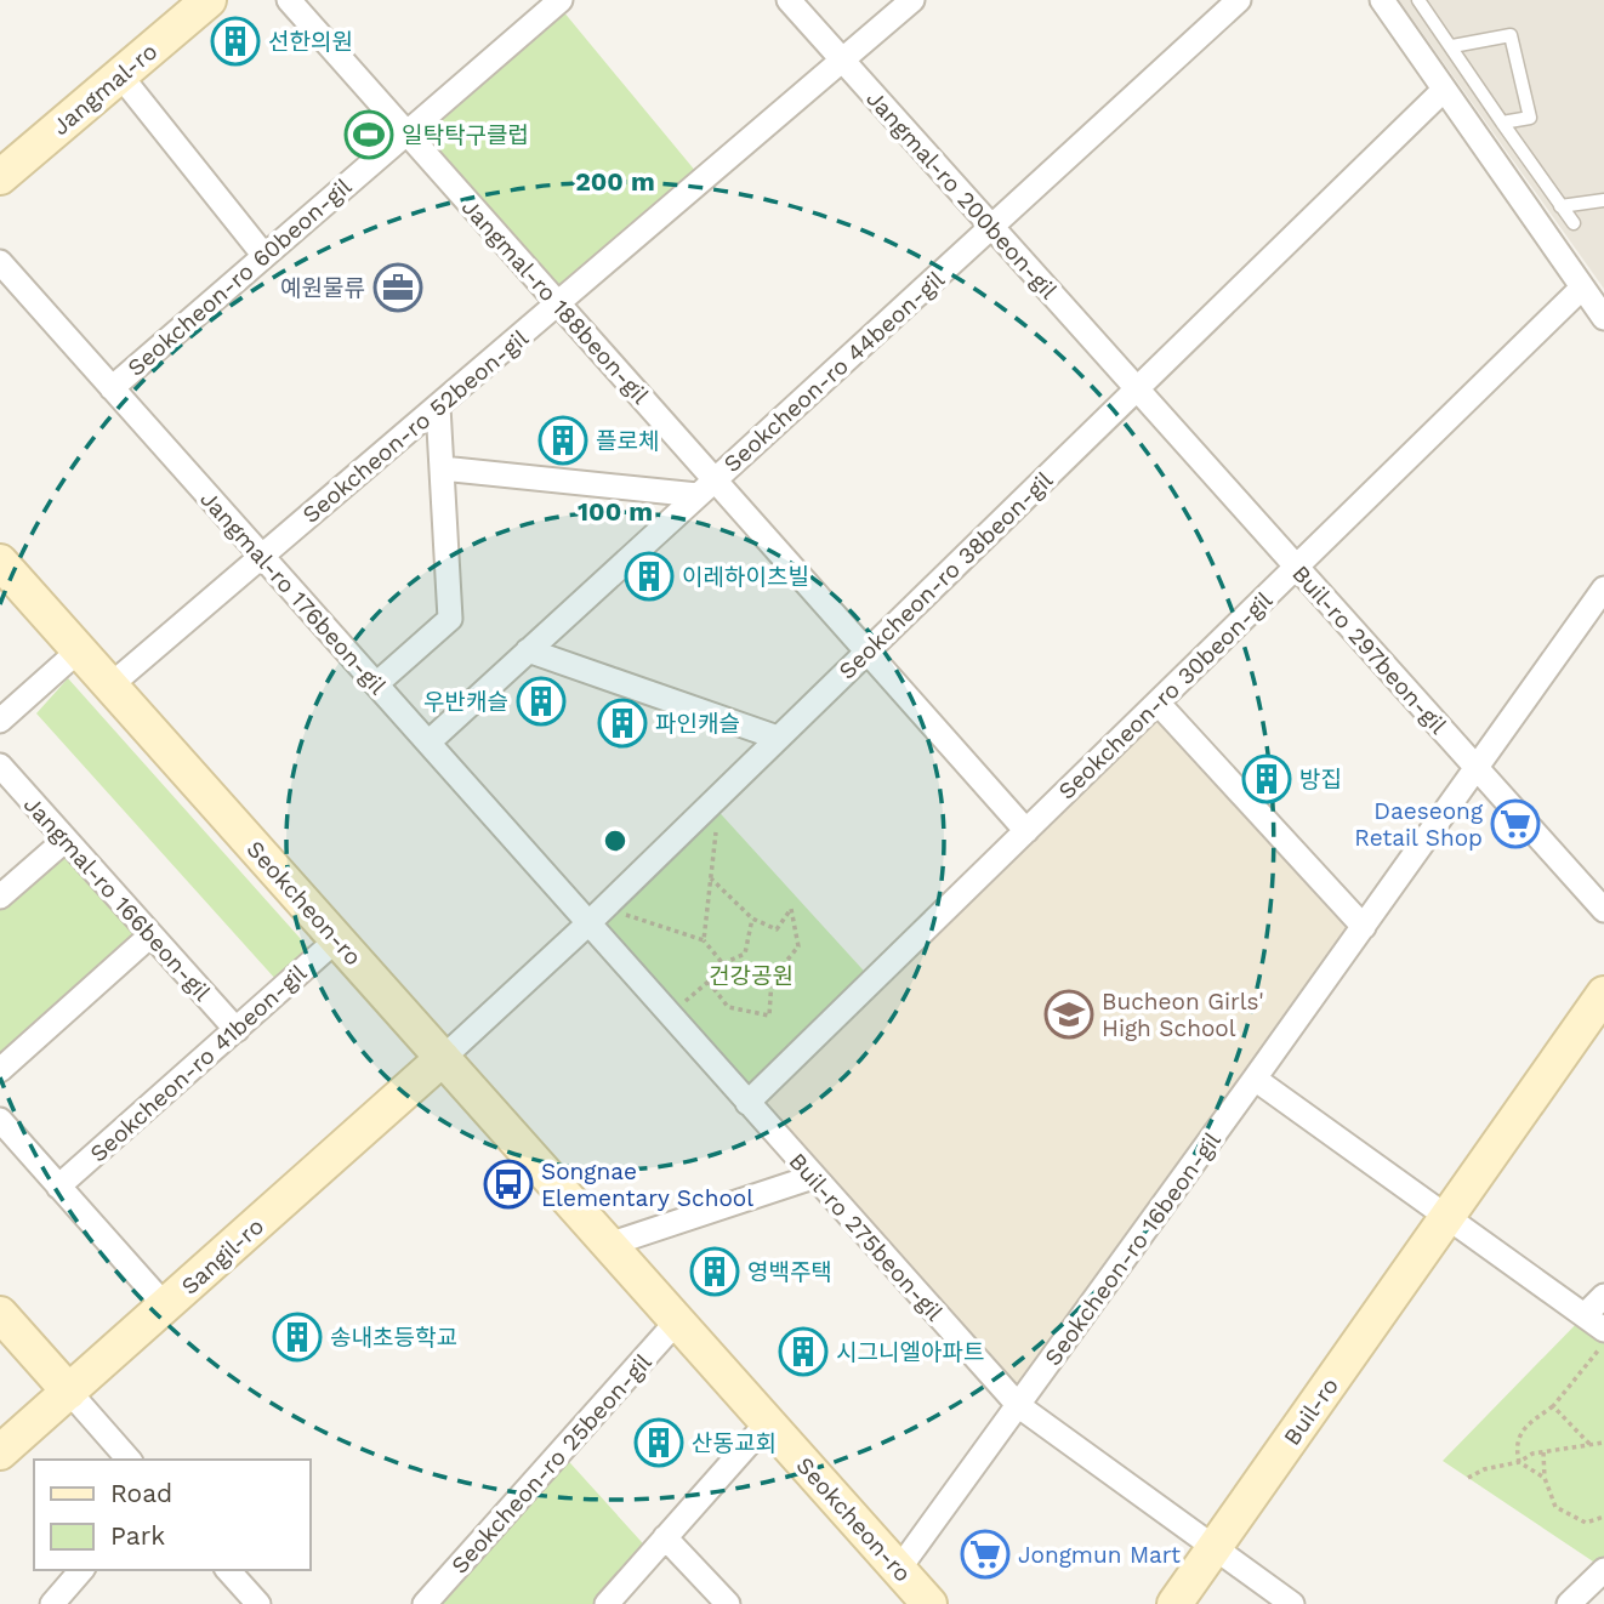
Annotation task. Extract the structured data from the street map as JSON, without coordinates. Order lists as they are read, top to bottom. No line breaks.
{"streets":{"street":["Jangmal-ro","Jangmal-ro 200beon-gil","Seokcheon-ro 60beon-gil","Jangmal-ro 188beon-gil","Seokcheon-ro 44beon-gil","Seokcheon-ro 52beon-gil","Seokcheon-ro 38beon-gil","Jangmal-ro 176beon-gil","Buil-ro 297beon-gil","Seokcheon-ro 30beon-gil","Jangmal-ro 166beon-gil","Seokcheon-ro","Seokcheon-ro 41beon-gil","Buil-ro 275beon-gil","Seokcheon-ro 16beon-gil","Sangil-ro","Buil-ro","Seokcheon-ro 25beon-gil"]},"crossings":[["Jangmal-ro 200beon-gil","Seokcheon-ro 44beon-gil"],["Jangmal-ro 200beon-gil","Seokcheon-ro 52beon-gil"],["Jangmal-ro 200beon-gil","Seokcheon-ro 38beon-gil"],["Jangmal-ro 200beon-gil","Buil-ro 297beon-gil"],["Seokcheon-ro 60beon-gil","Jangmal-ro 188beon-gil"],["Seokcheon-ro 60beon-gil","Jangmal-ro 176beon-gil"],["Jangmal-ro 188beon-gil","Seokcheon-ro 44beon-gil"],["Jangmal-ro 188beon-gil","Seokcheon-ro 52beon-gil"],["Jangmal-ro 188beon-gil","Seokcheon-ro 38beon-gil"],["Jangmal-ro 188beon-gil","Seokcheon-ro 30beon-gil"],["Seokcheon-ro 44beon-gil","Jangmal-ro 176beon-gil"],["Seokcheon-ro 52beon-gil","Jangmal-ro 176beon-gil"],["Seokcheon-ro 52beon-gil","Seokcheon-ro"],["Seokcheon-ro 38beon-gil","Jangmal-ro 176beon-gil"],["Seokcheon-ro 38beon-gil","Buil-ro 297beon-gil"],["Seokcheon-ro 38beon-gil","Seokcheon-ro"],["Seokcheon-ro 38beon-gil","Buil-ro 275beon-gil"],["Seokcheon-ro 38beon-gil","Sangil-ro"],["Jangmal-ro 176beon-gil","Buil-ro 275beon-gil"],["Buil-ro 297beon-gil","Seokcheon-ro 30beon-gil"],["Buil-ro 297beon-gil","Seokcheon-ro 16beon-gil"],["Seokcheon-ro 30beon-gil","Buil-ro 275beon-gil"],["Jangmal-ro 166beon-gil","Seokcheon-ro 41beon-gil"],["Seokcheon-ro","Seokcheon-ro 41beon-gil"],["Seokcheon-ro","Seokcheon-ro 16beon-gil"],["Seokcheon-ro","Sangil-ro"],["Seokcheon-ro","Seokcheon-ro 25beon-gil"],["Buil-ro 275beon-gil","Seokcheon-ro 16beon-gil"],["Buil-ro 275beon-gil","Buil-ro"]],"parks":["건강공원"],"places":{"building":["선한의원","플로체","이레하이츠빌","우반캐슬","파인캐슬","방집","영백주택","송내초등학교","시그니엘아파트","산동교회"],"sports":["일탁탁구클럽"],"office":["예원물류"],"supermarket":["Daeseong Retail Shop","Jongmun Mart"],"school or university":["Bucheon Girls' High School"],"bus stop":["Songnae Elementary School"]},"legend":["Road","Park"],"rings":["200 m","100 m"]}
